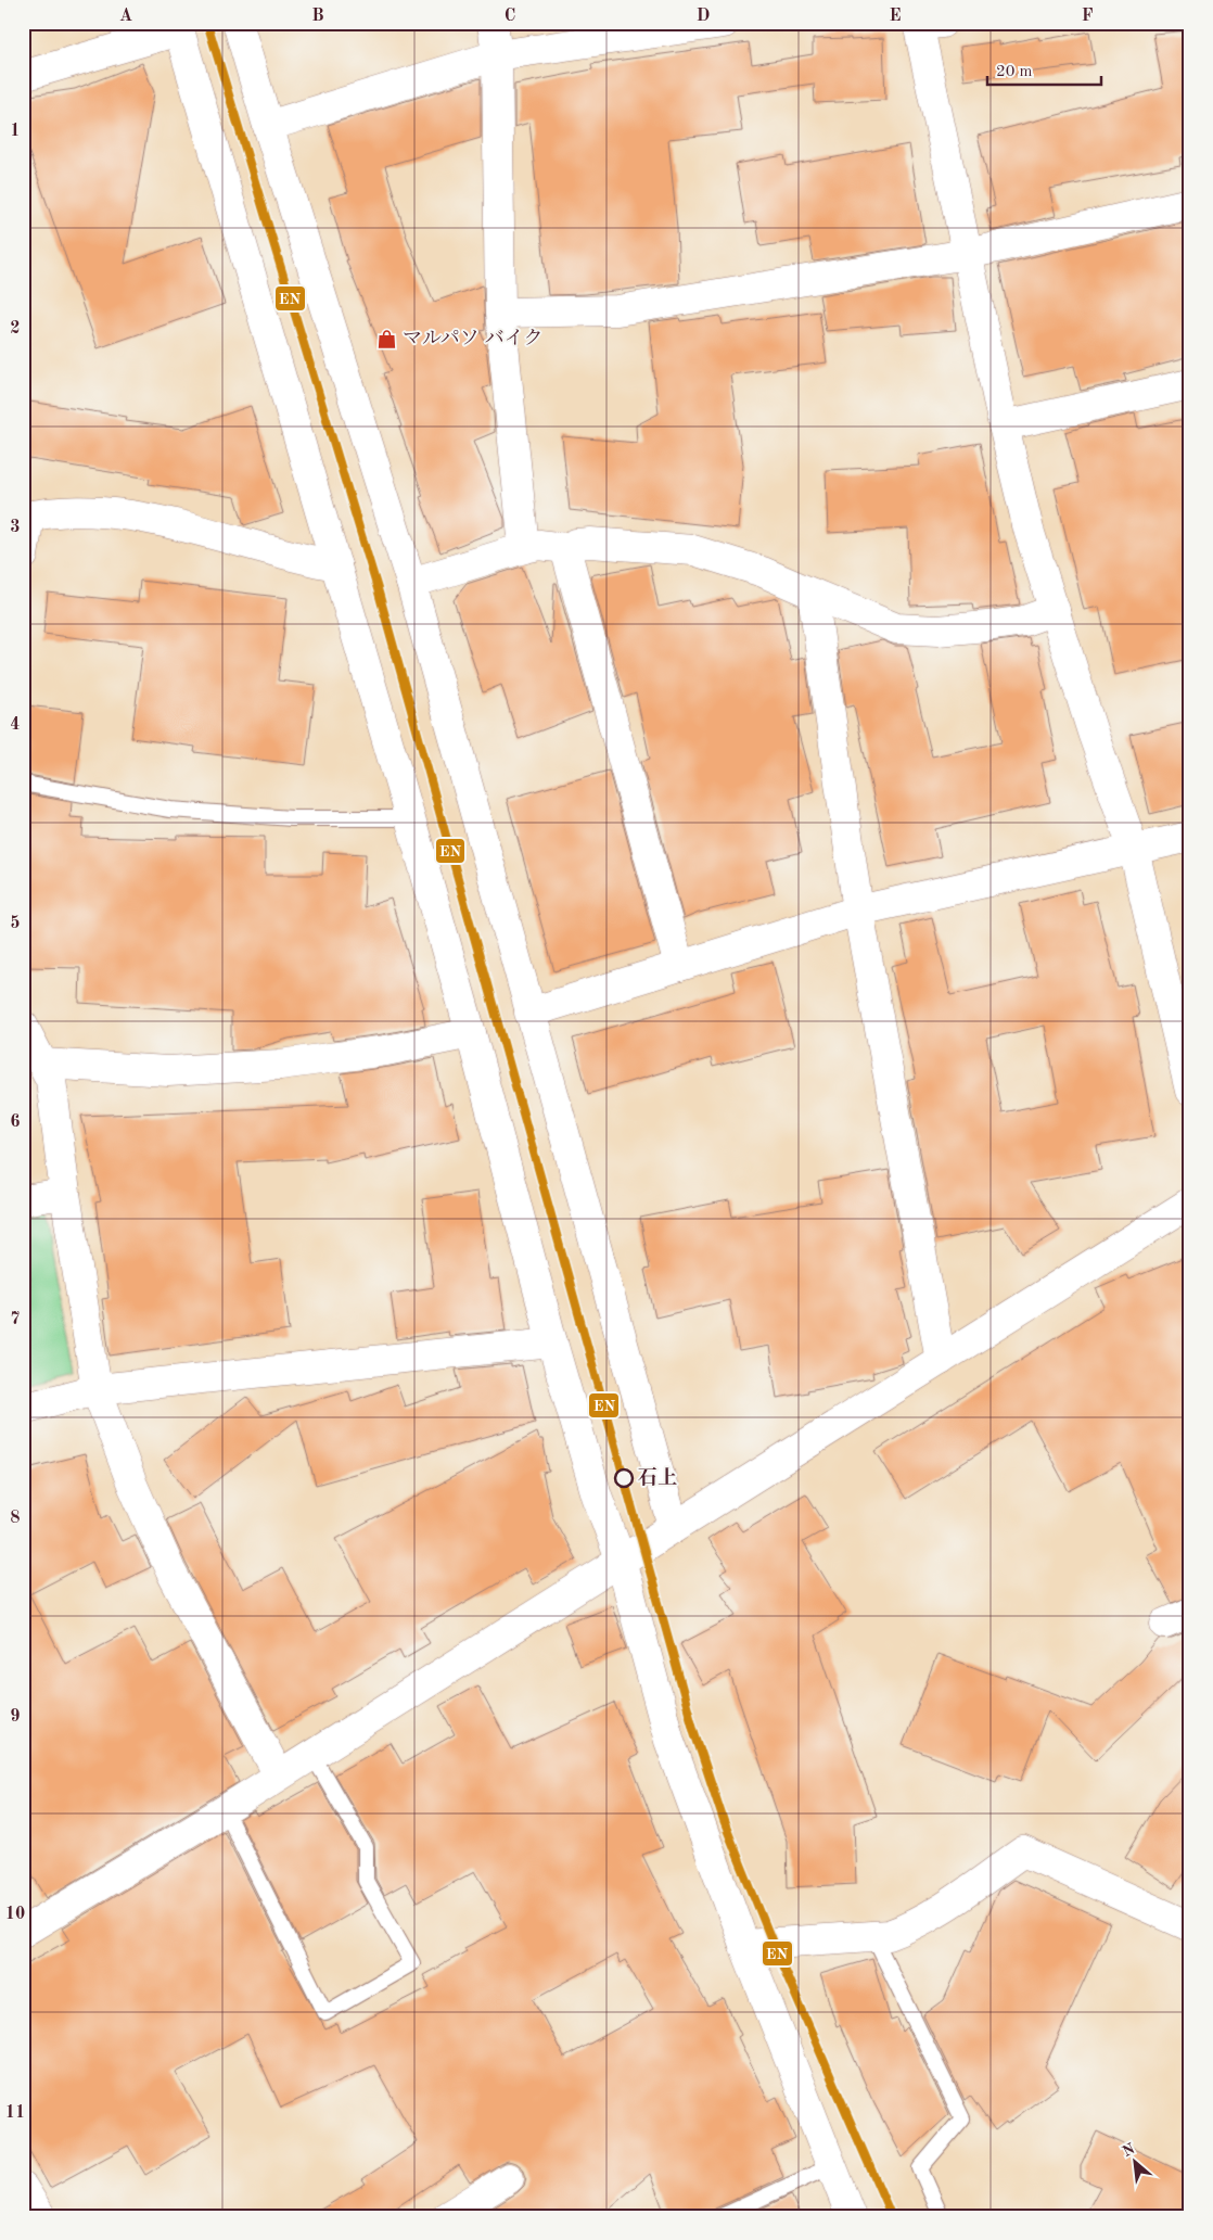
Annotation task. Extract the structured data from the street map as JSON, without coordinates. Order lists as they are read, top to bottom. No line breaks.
{"places":{"shop":["マルパソ バイク"],"other":["石上"]},"lines":["transit line EN"],"scale_bar":"20 m","north":"top left","grid":{"columns":["A","B","C","D","E","F"],"rows":["1","2","3","4","5","6","7","8","9","10","11"]}}
